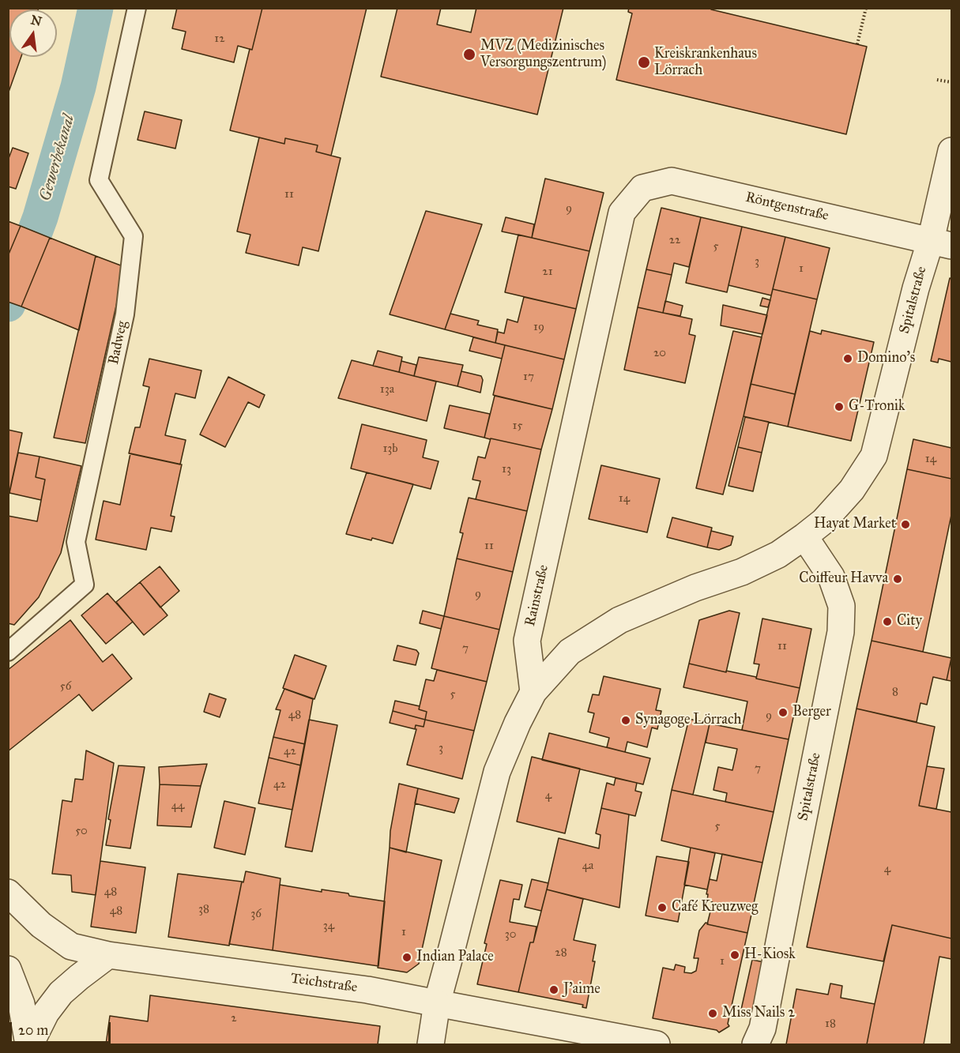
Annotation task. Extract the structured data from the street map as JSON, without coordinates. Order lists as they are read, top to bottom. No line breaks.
{"streets":{"street":["Röntgenstraße","Spitalstraße","Rainstraße","Teichstraße"],"lane":["Badweg"]},"crossings":[["Röntgenstraße","Spitalstraße"],["Röntgenstraße","Rainstraße"],["Spitalstraße","Rainstraße"]],"water":["Gewerbekanal"],"places":["MVZ (Medizinisches Versorgungszentrum)","Kreiskrankenhaus Lörrach","Domino's","G-Tronik","Hayat Market","Coiffeur Havva","City","Berger","Synagoge Lörrach","Café Kreuzweg","H-Kiosk","Indian Palace","J'aime","Miss Nails 2"],"house_numbers":["12","11","9","22","5","3","1","21","19","20","17","13a","15","13b","14","13","14","11","9","11","7","56","8","5","48","9","3","42","7","42","4","44","5","50","4a","4","48","38","48","36","34","1","30","28","1","2","18"],"scale_bar":"20 m","north":"top"}
